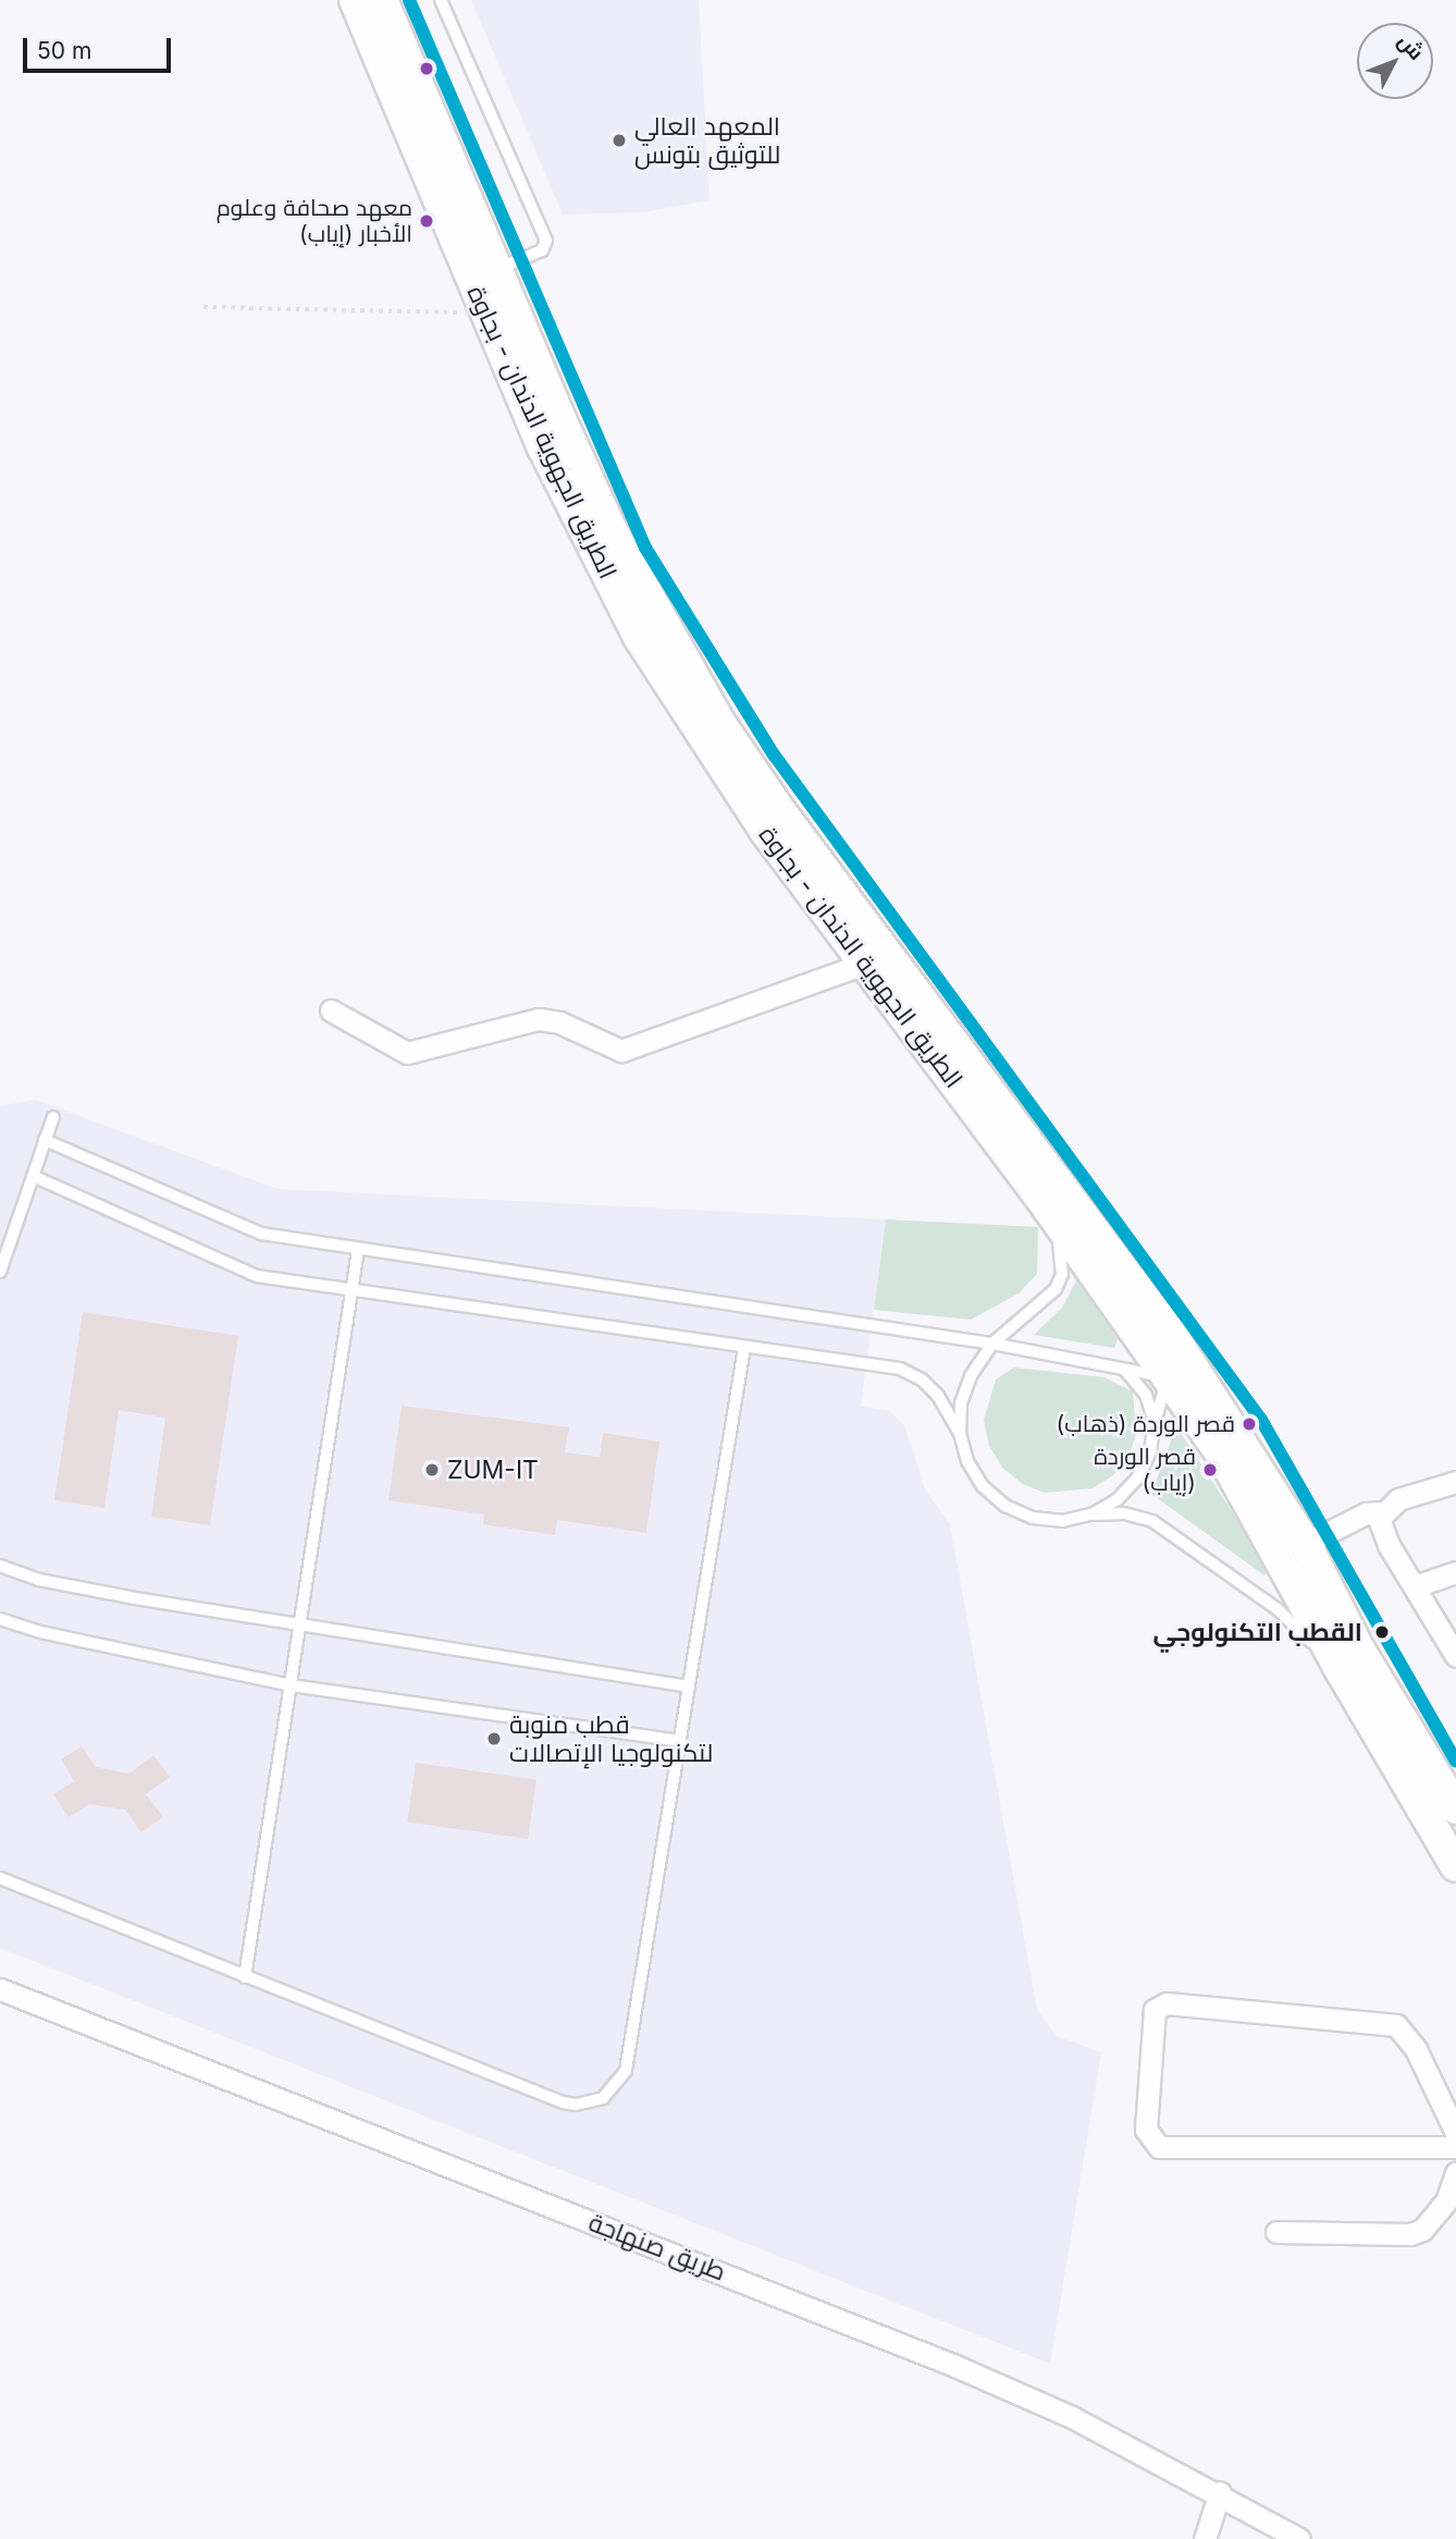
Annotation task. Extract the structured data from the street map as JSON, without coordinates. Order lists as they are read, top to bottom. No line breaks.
{"streets":{"main road":["الطريق الجهوية الدندان - بجاوة"],"street":["طريق صنهاجة"]},"places":["المعهد العالي للتوثيق بتونس","معهد صحافة وعلوم الأخبار (إياب)","قصر الوردة (ذهاب)","ZUM-IT","قصر الوردة (إياب)","القطب التكنولوجي","قطب منوبة لتكنولوجيا الإتصالات"],"scale_bar":"50 m","north":"top right"}
